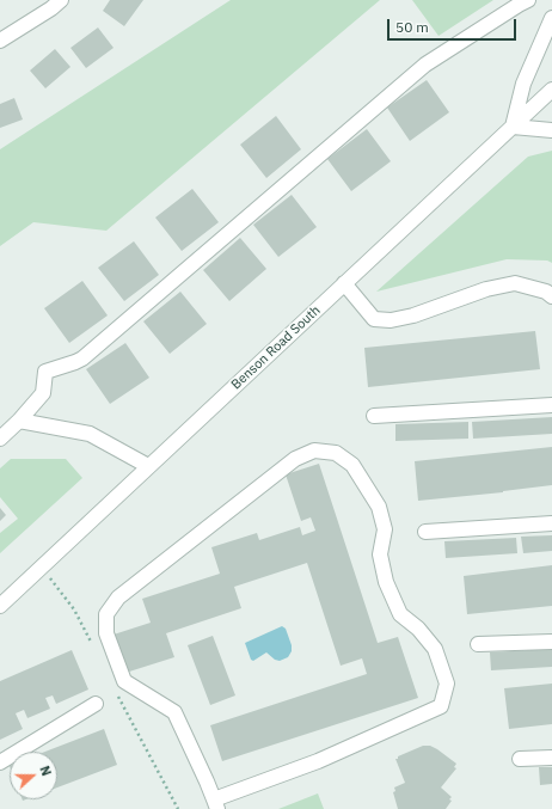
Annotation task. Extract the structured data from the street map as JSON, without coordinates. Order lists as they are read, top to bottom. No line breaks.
{"streets":{"street":["Benson Road South"]},"scale_bar":"50 m","north":"right"}
